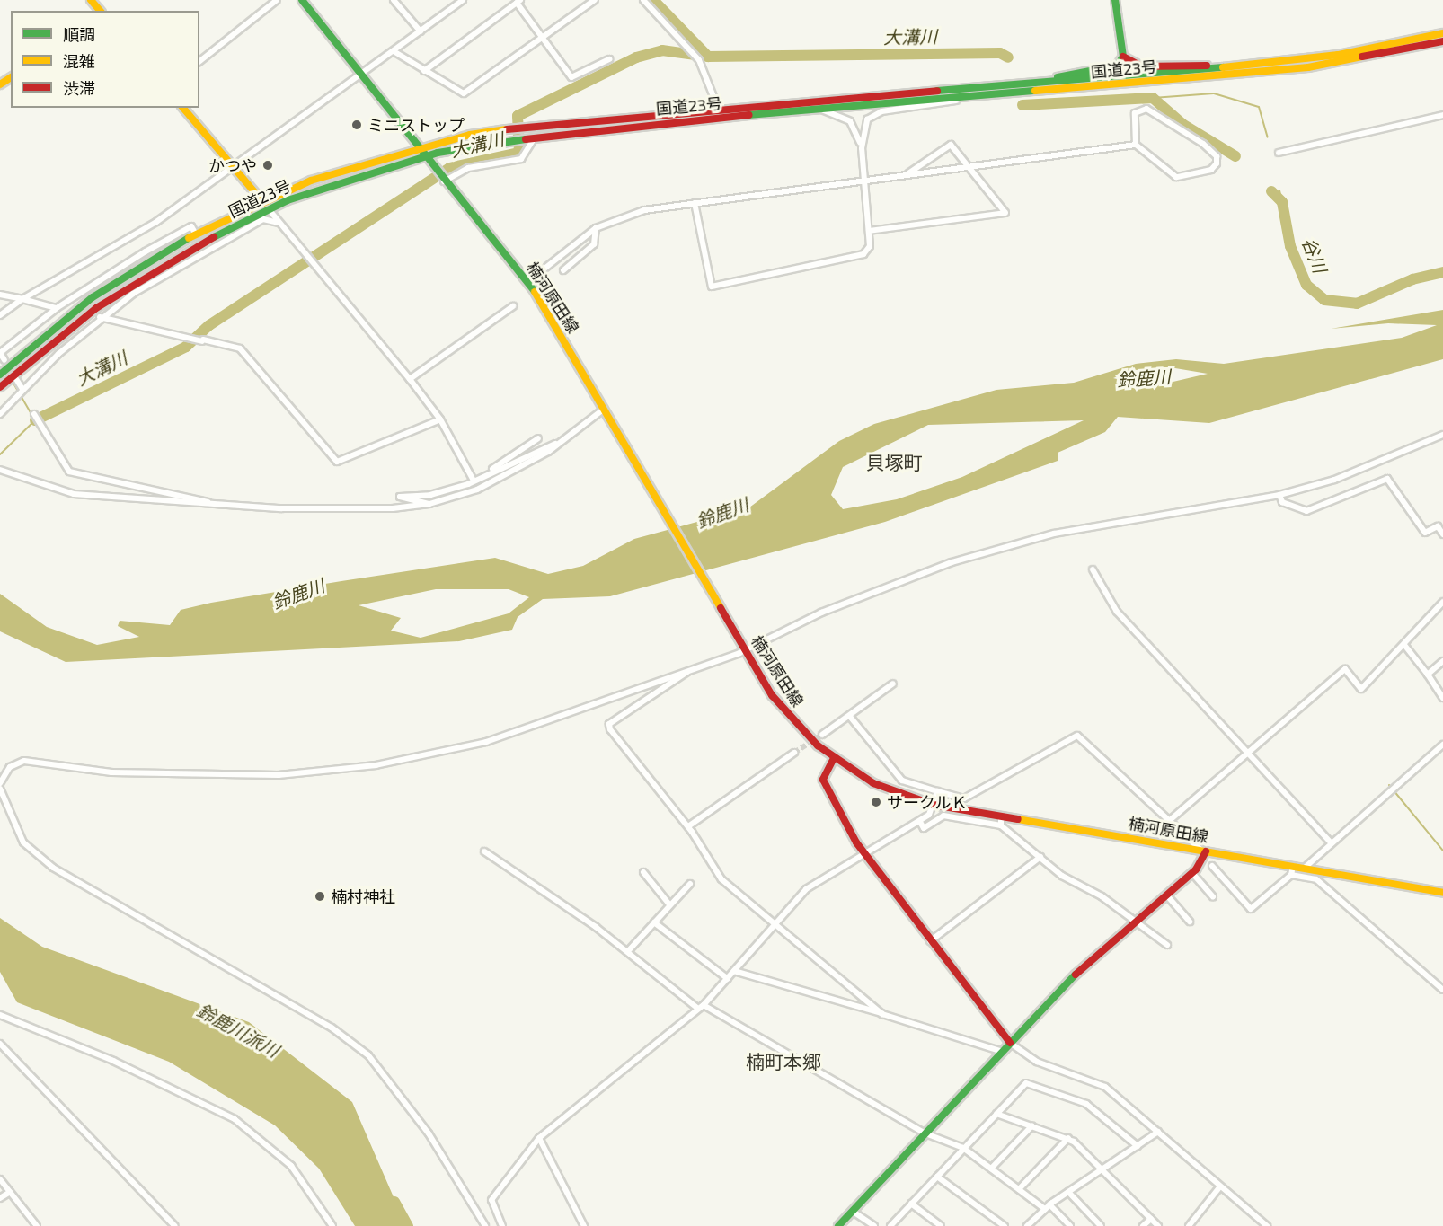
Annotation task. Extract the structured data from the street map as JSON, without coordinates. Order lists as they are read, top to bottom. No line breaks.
{"streets":{"main road":["国道23号","楠河原田線"]},"crossings":[["国道23号","楠河原田線"]],"districts":["貝塚町","楠町本郷"],"water":["大溝川","谷川","鈴鹿川","鈴鹿川派川"],"places":["ミニストップ","かつや","サークルＫ","楠村神社"],"legend":["順調","混雑","渋滞"]}
